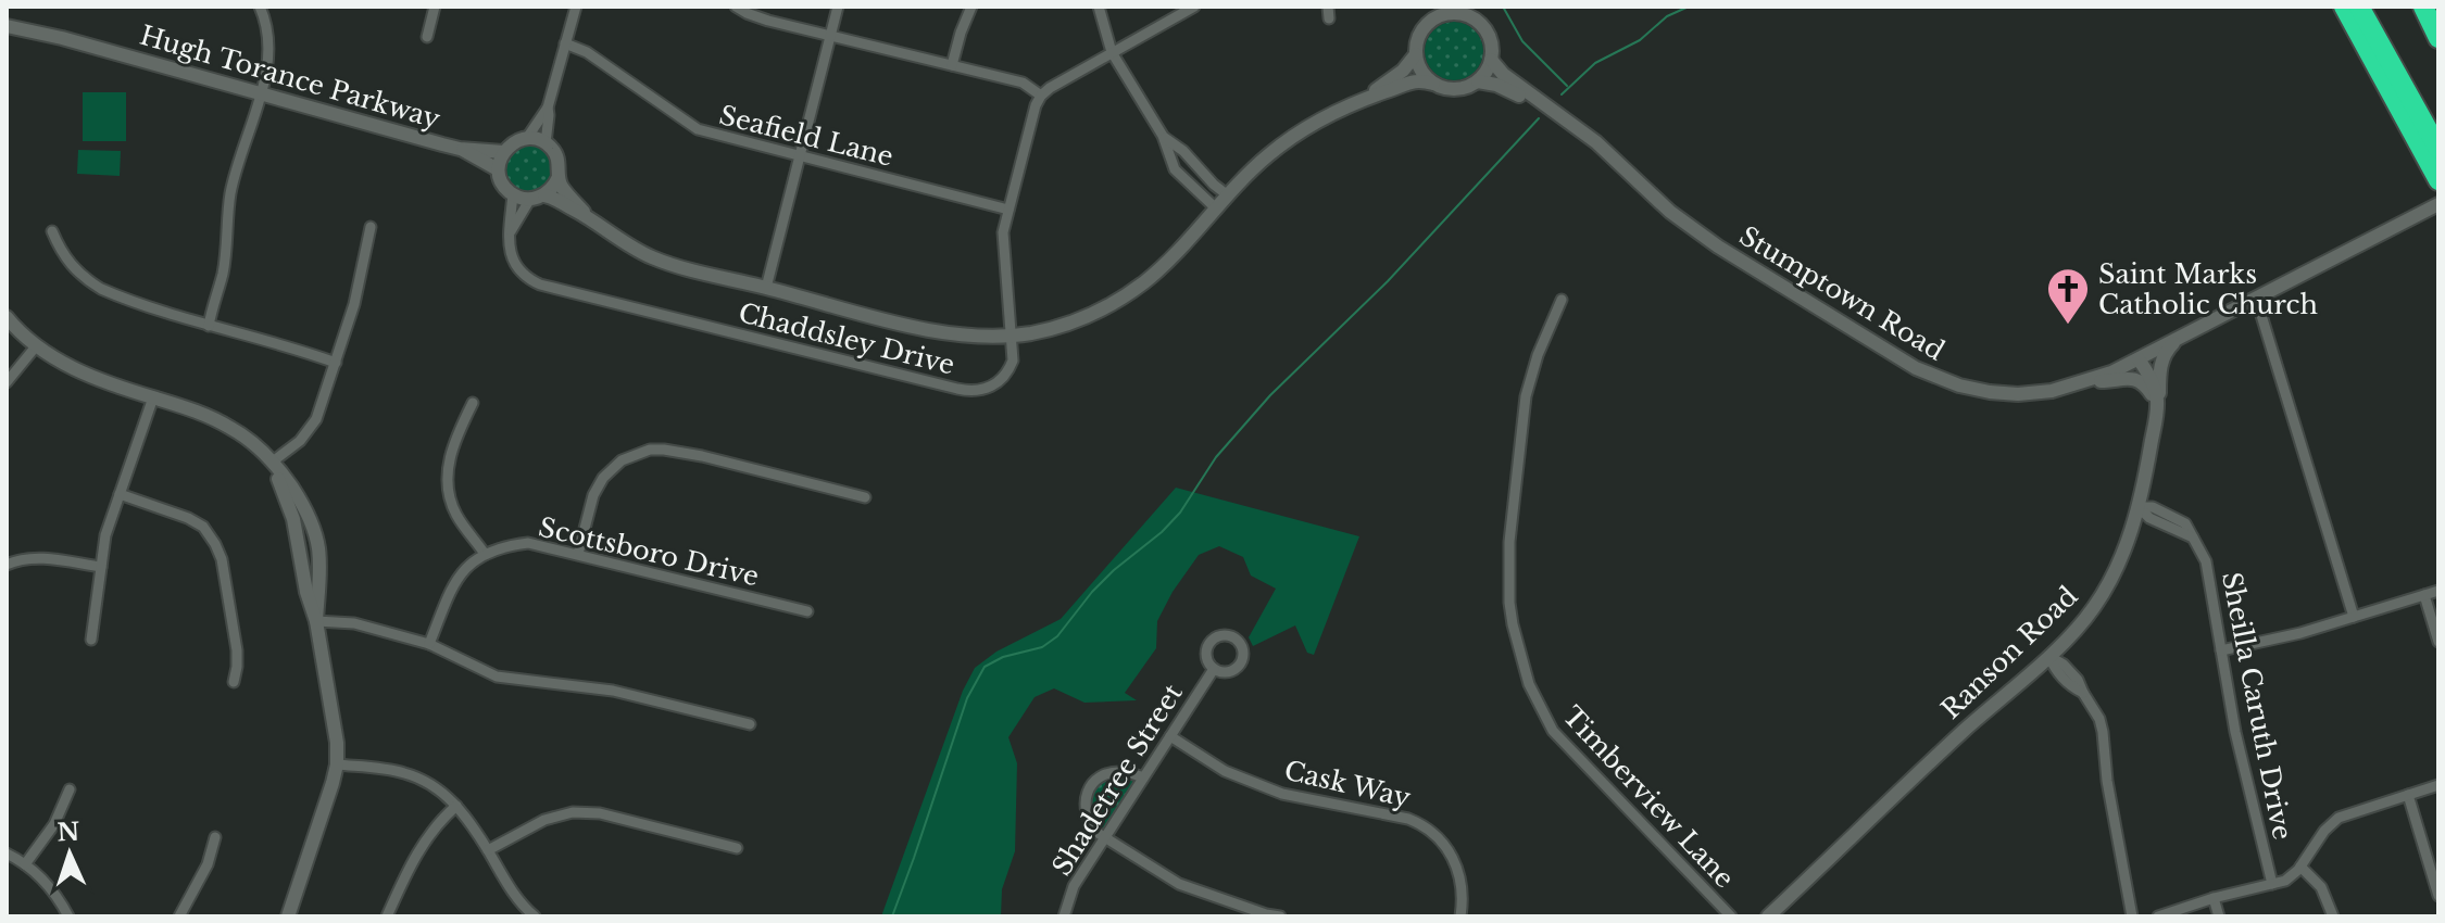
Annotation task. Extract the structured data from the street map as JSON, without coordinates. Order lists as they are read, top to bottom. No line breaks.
{"streets":{"street":["Hugh Torance Parkway","Seafield Lane","Stumptown Road","Chaddsley Drive","Scottsboro Drive","Ranson Road","Sheilla Caruth Drive","Shadetree Street","Cask Way","Timberview Lane"]},"crossings":[["Hugh Torance Parkway","Chaddsley Drive"],["Seafield Lane","Chaddsley Drive"],["Stumptown Road","Ranson Road"],["Ranson Road","Sheilla Caruth Drive"],["Shadetree Street","Cask Way"]],"places":{"church":["Saint Marks Catholic Church"]},"north":"top"}
